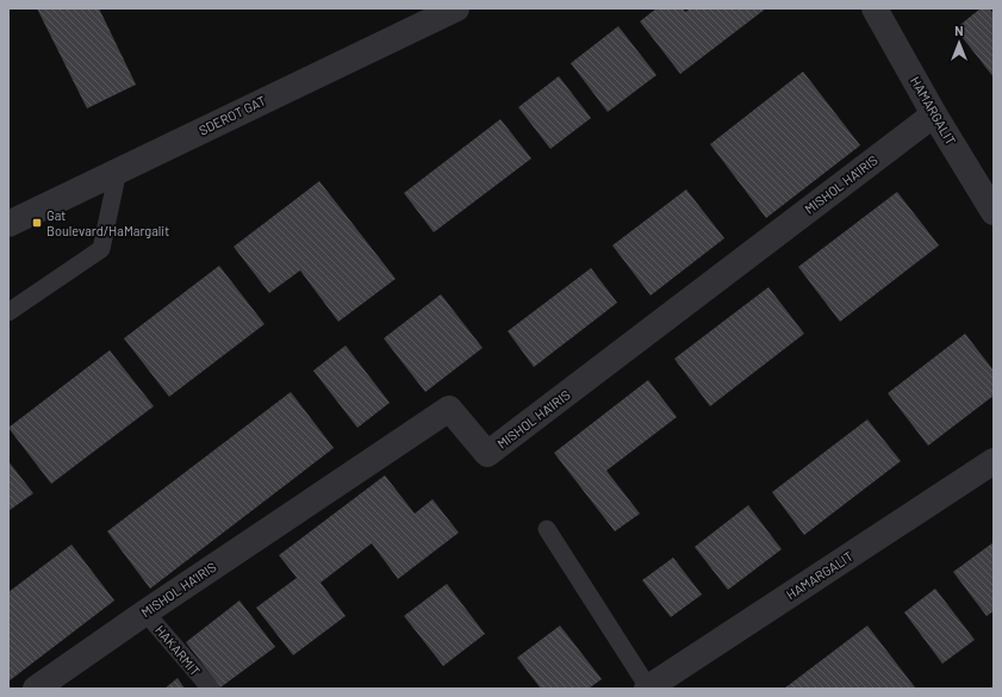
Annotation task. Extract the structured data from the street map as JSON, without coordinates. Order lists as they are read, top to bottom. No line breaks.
{"streets":{"street":["HAMARGALIT","SDEROT GAT","MISHOL HA'IRIS"],"lane":["HAKARMIT"]},"crossings":[["HAMARGALIT","MISHOL HA'IRIS"],["MISHOL HA'IRIS","HAKARMIT"]],"places":{"transit":["Gat Boulevard/HaMargalit"]},"north":"top"}
